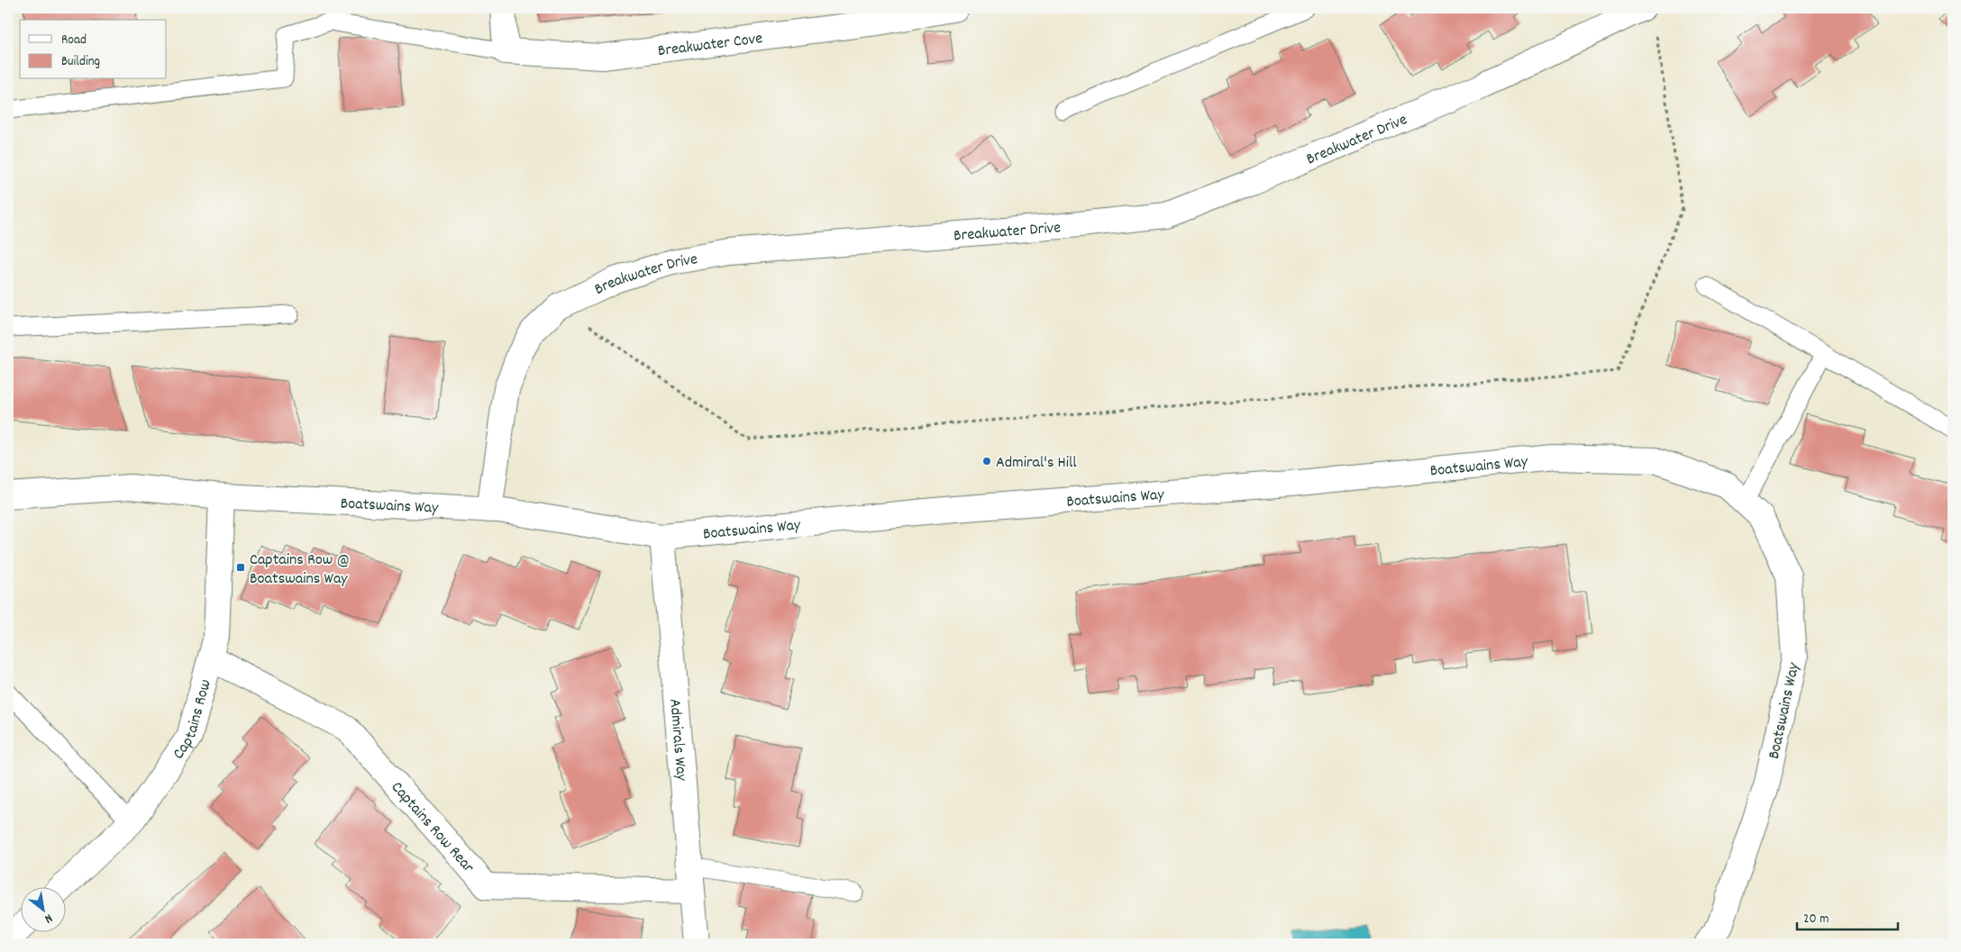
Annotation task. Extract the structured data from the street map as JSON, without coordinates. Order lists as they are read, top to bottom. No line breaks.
{"streets":{"street":["Breakwater Cove","Breakwater Drive","Boatswains Way","Captains Row","Admirals Way","Captains Row Rear"]},"crossings":[["Breakwater Drive","Boatswains Way"],["Boatswains Way","Captains Row"],["Boatswains Way","Admirals Way"],["Captains Row","Captains Row Rear"],["Admirals Way","Captains Row Rear"]],"places":{"other":["Admiral's Hill"],"transit":["Captains Row @ Boatswains Way"]},"legend":["Road","Building"],"scale_bar":"20 m","north":"bottom right"}
